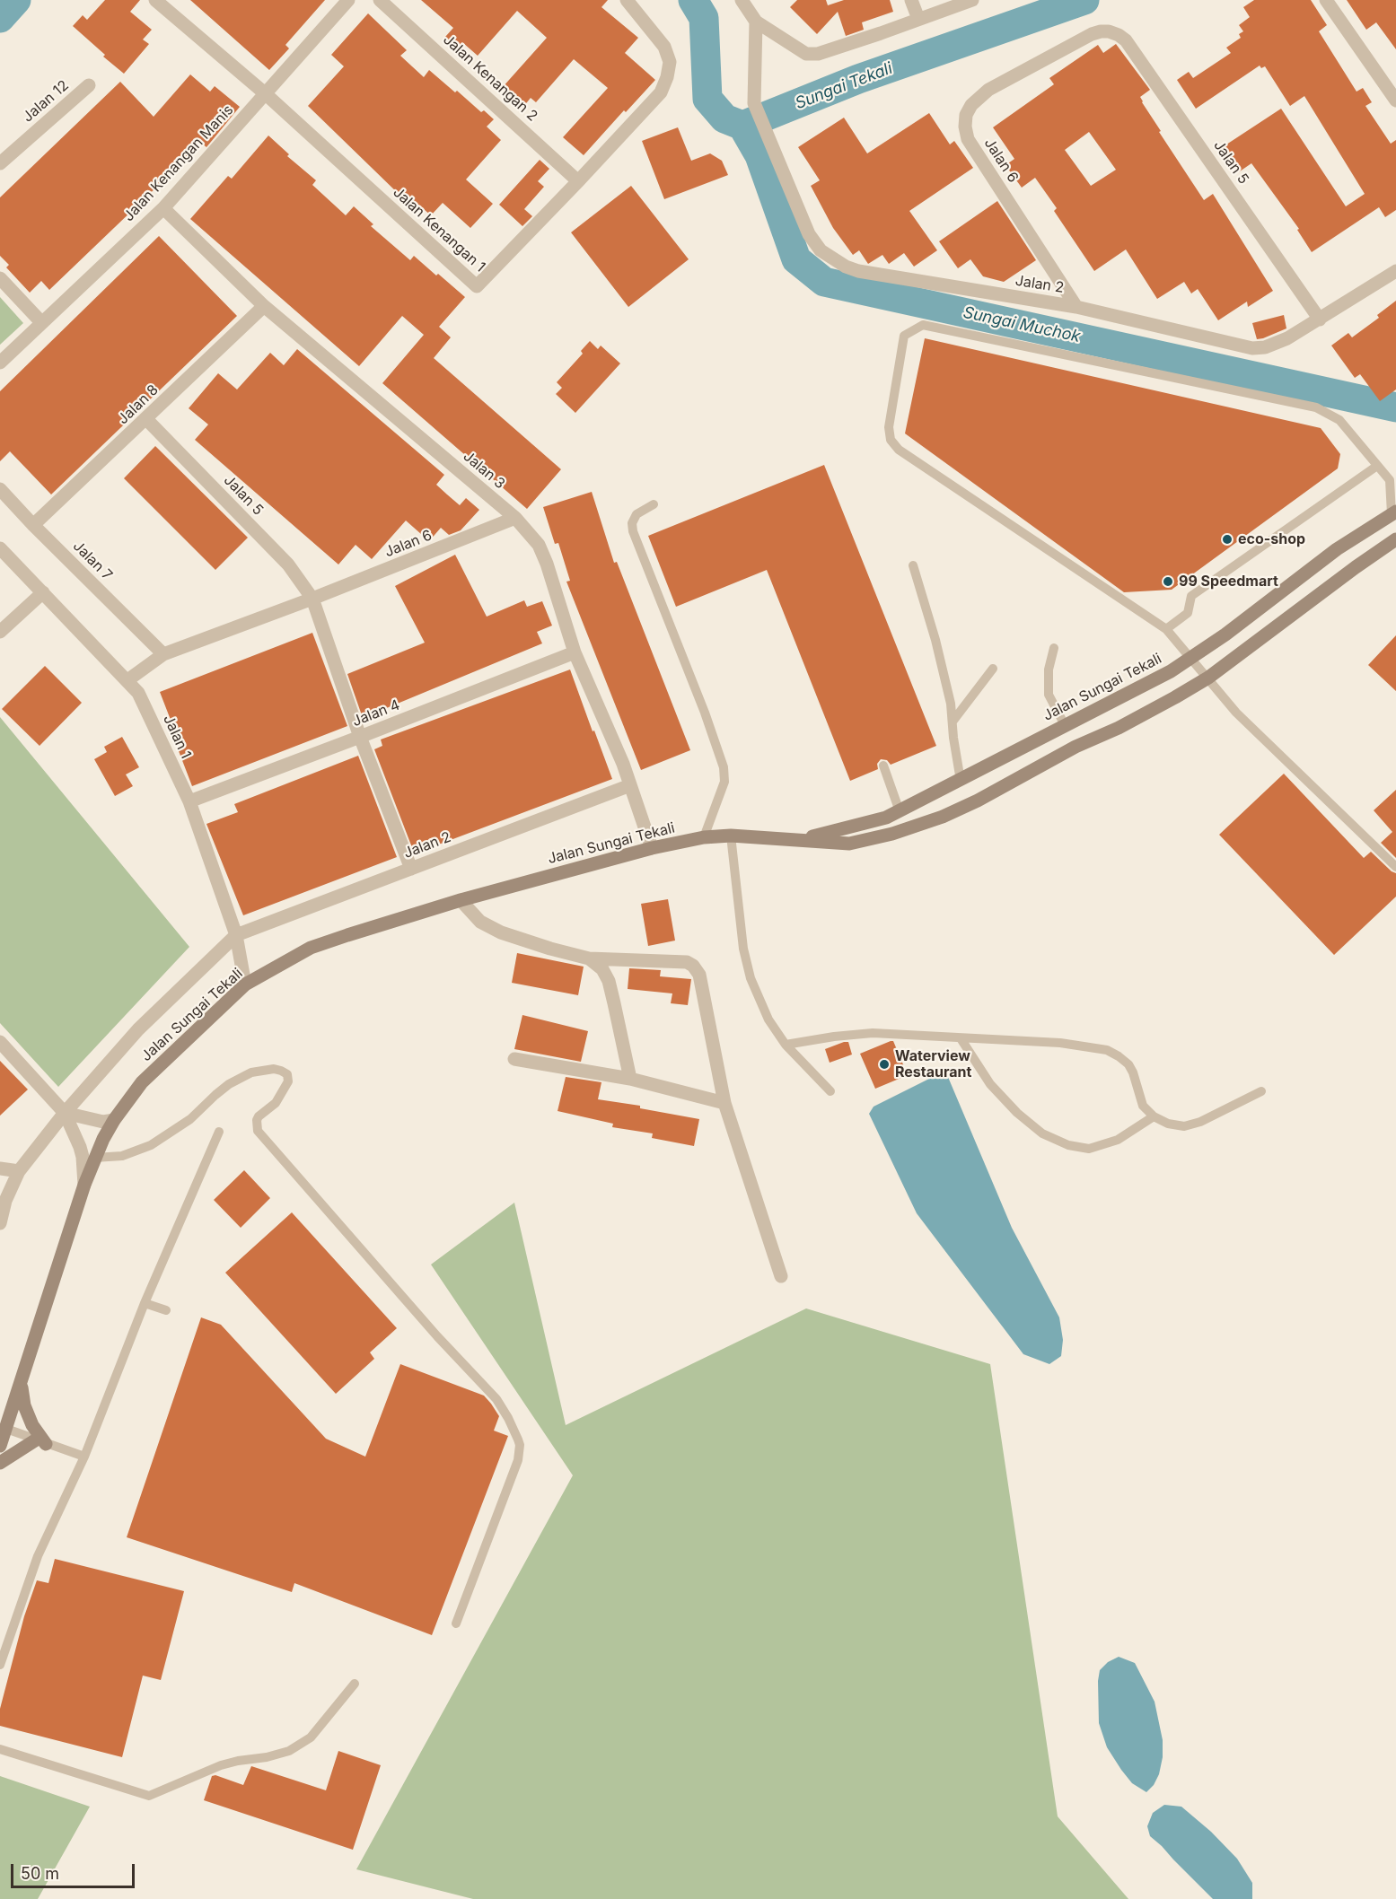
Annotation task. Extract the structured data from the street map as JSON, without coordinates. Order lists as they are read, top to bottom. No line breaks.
{"streets":{"street":["Jalan Kenangan 2","Jalan 12","Jalan 6","Jalan 5","Jalan Kenangan Manis","Jalan Kenangan 1","Jalan 2","Jalan 8","Jalan 3","Jalan 7","Jalan Sungai Tekali","Jalan 4","Jalan 1"]},"crossings":[["Jalan Kenangan 2","Jalan Kenangan 1"],["Jalan 6","Jalan 5"],["Jalan 6","Jalan 2"],["Jalan 6","Jalan 3"],["Jalan 6","Jalan 7"],["Jalan 6","Jalan 1"],["Jalan 5","Jalan 2"],["Jalan 5","Jalan 8"],["Jalan Kenangan Manis","Jalan Kenangan 1"],["Jalan Kenangan Manis","Jalan 3"],["Jalan 2","Jalan 3"],["Jalan 2","Jalan 1"],["Jalan 8","Jalan 3"],["Jalan 8","Jalan 7"],["Jalan 3","Jalan Sungai Tekali"],["Jalan 3","Jalan 4"],["Jalan Sungai Tekali","Jalan 1"],["Jalan 4","Jalan 1"]],"water":["Sungai Tekali","Sungai Muchok"],"places":["eco-shop","99 Speedmart","Waterview Restaurant"],"scale_bar":"50 m"}
